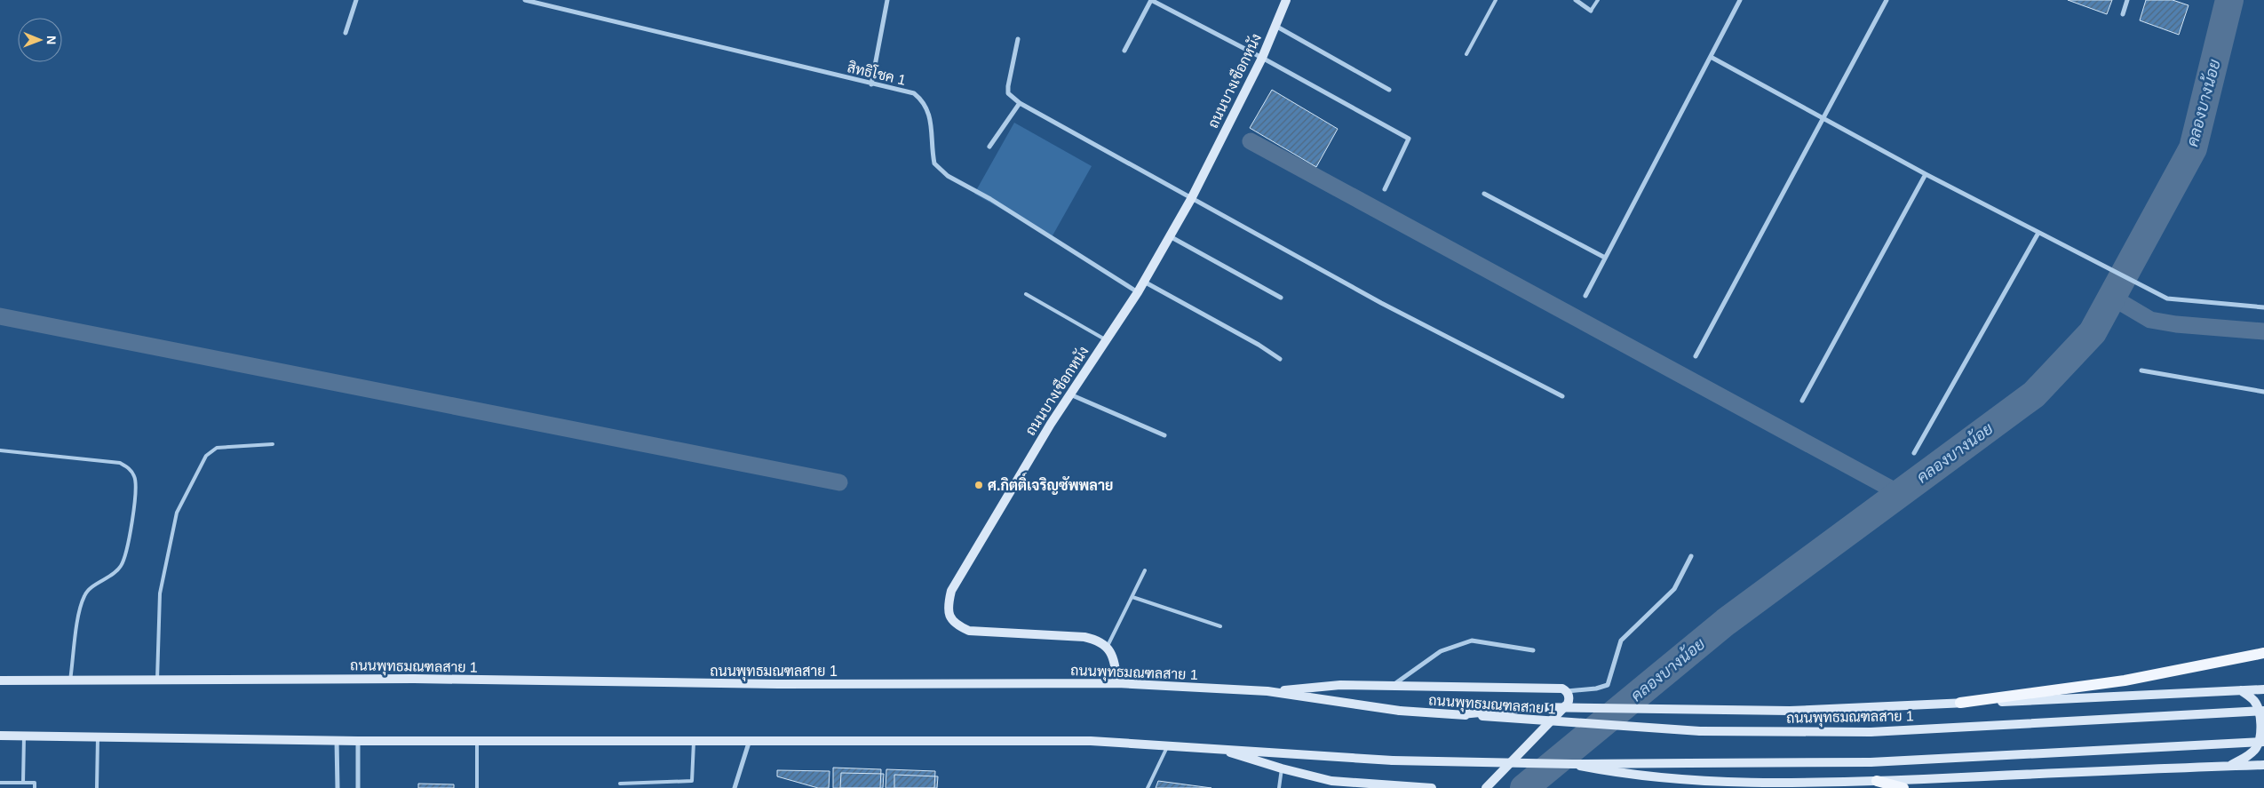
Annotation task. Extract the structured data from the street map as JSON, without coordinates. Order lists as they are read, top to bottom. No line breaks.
{"streets":{"main road":["ถนนบางเชือกหนัง","ถนนพุทธมณฑลสาย 1"],"street":["สิทธิโชค 1"]},"crossings":[["สิทธิโชค 1","ถนนบางเชือกหนัง"]],"water":["คลองบางน้อย"],"places":["ศ.กิตติ์เจริญซัพพลาย"],"north":"right"}
